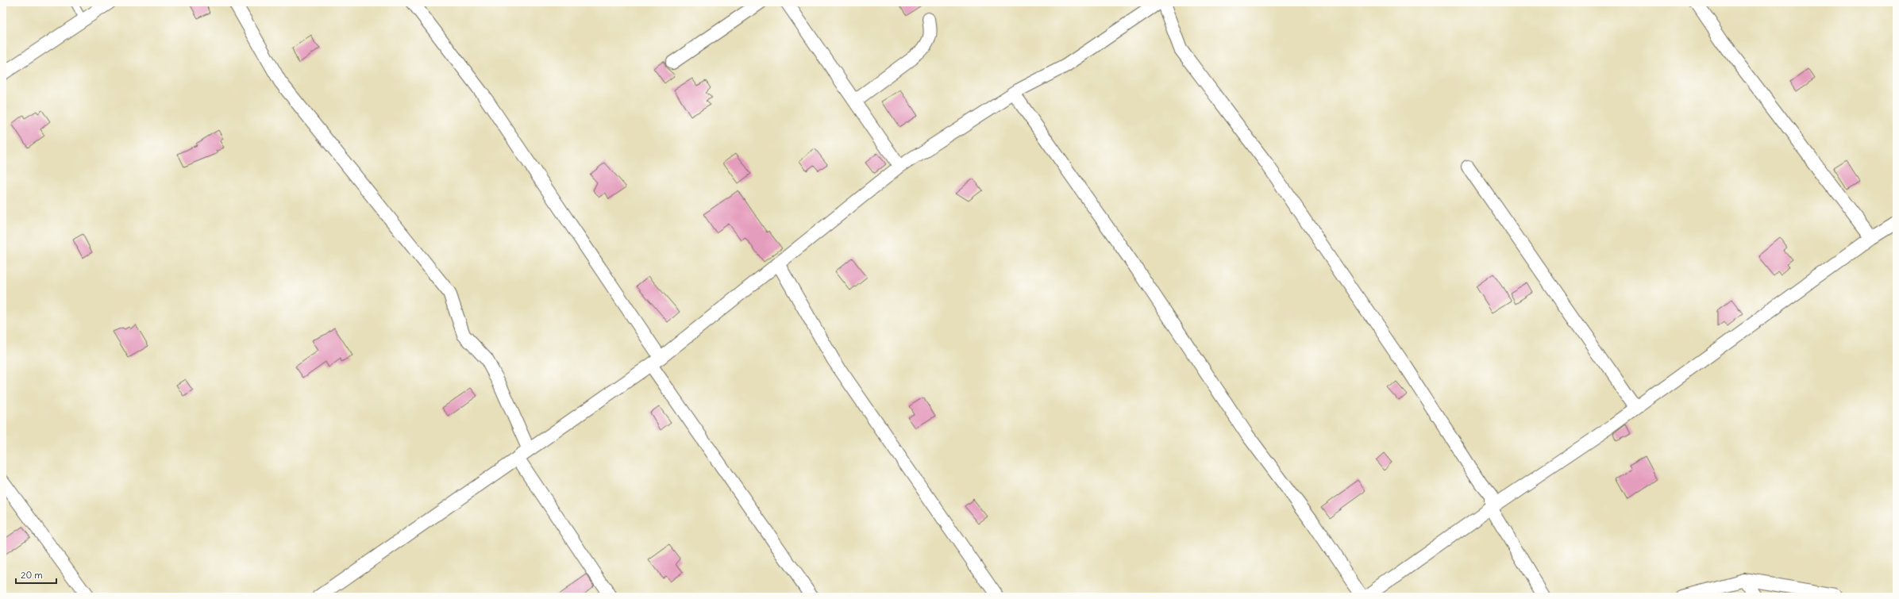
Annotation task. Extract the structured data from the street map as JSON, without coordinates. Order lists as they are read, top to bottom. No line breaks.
{"scale_bar":"20 m"}
